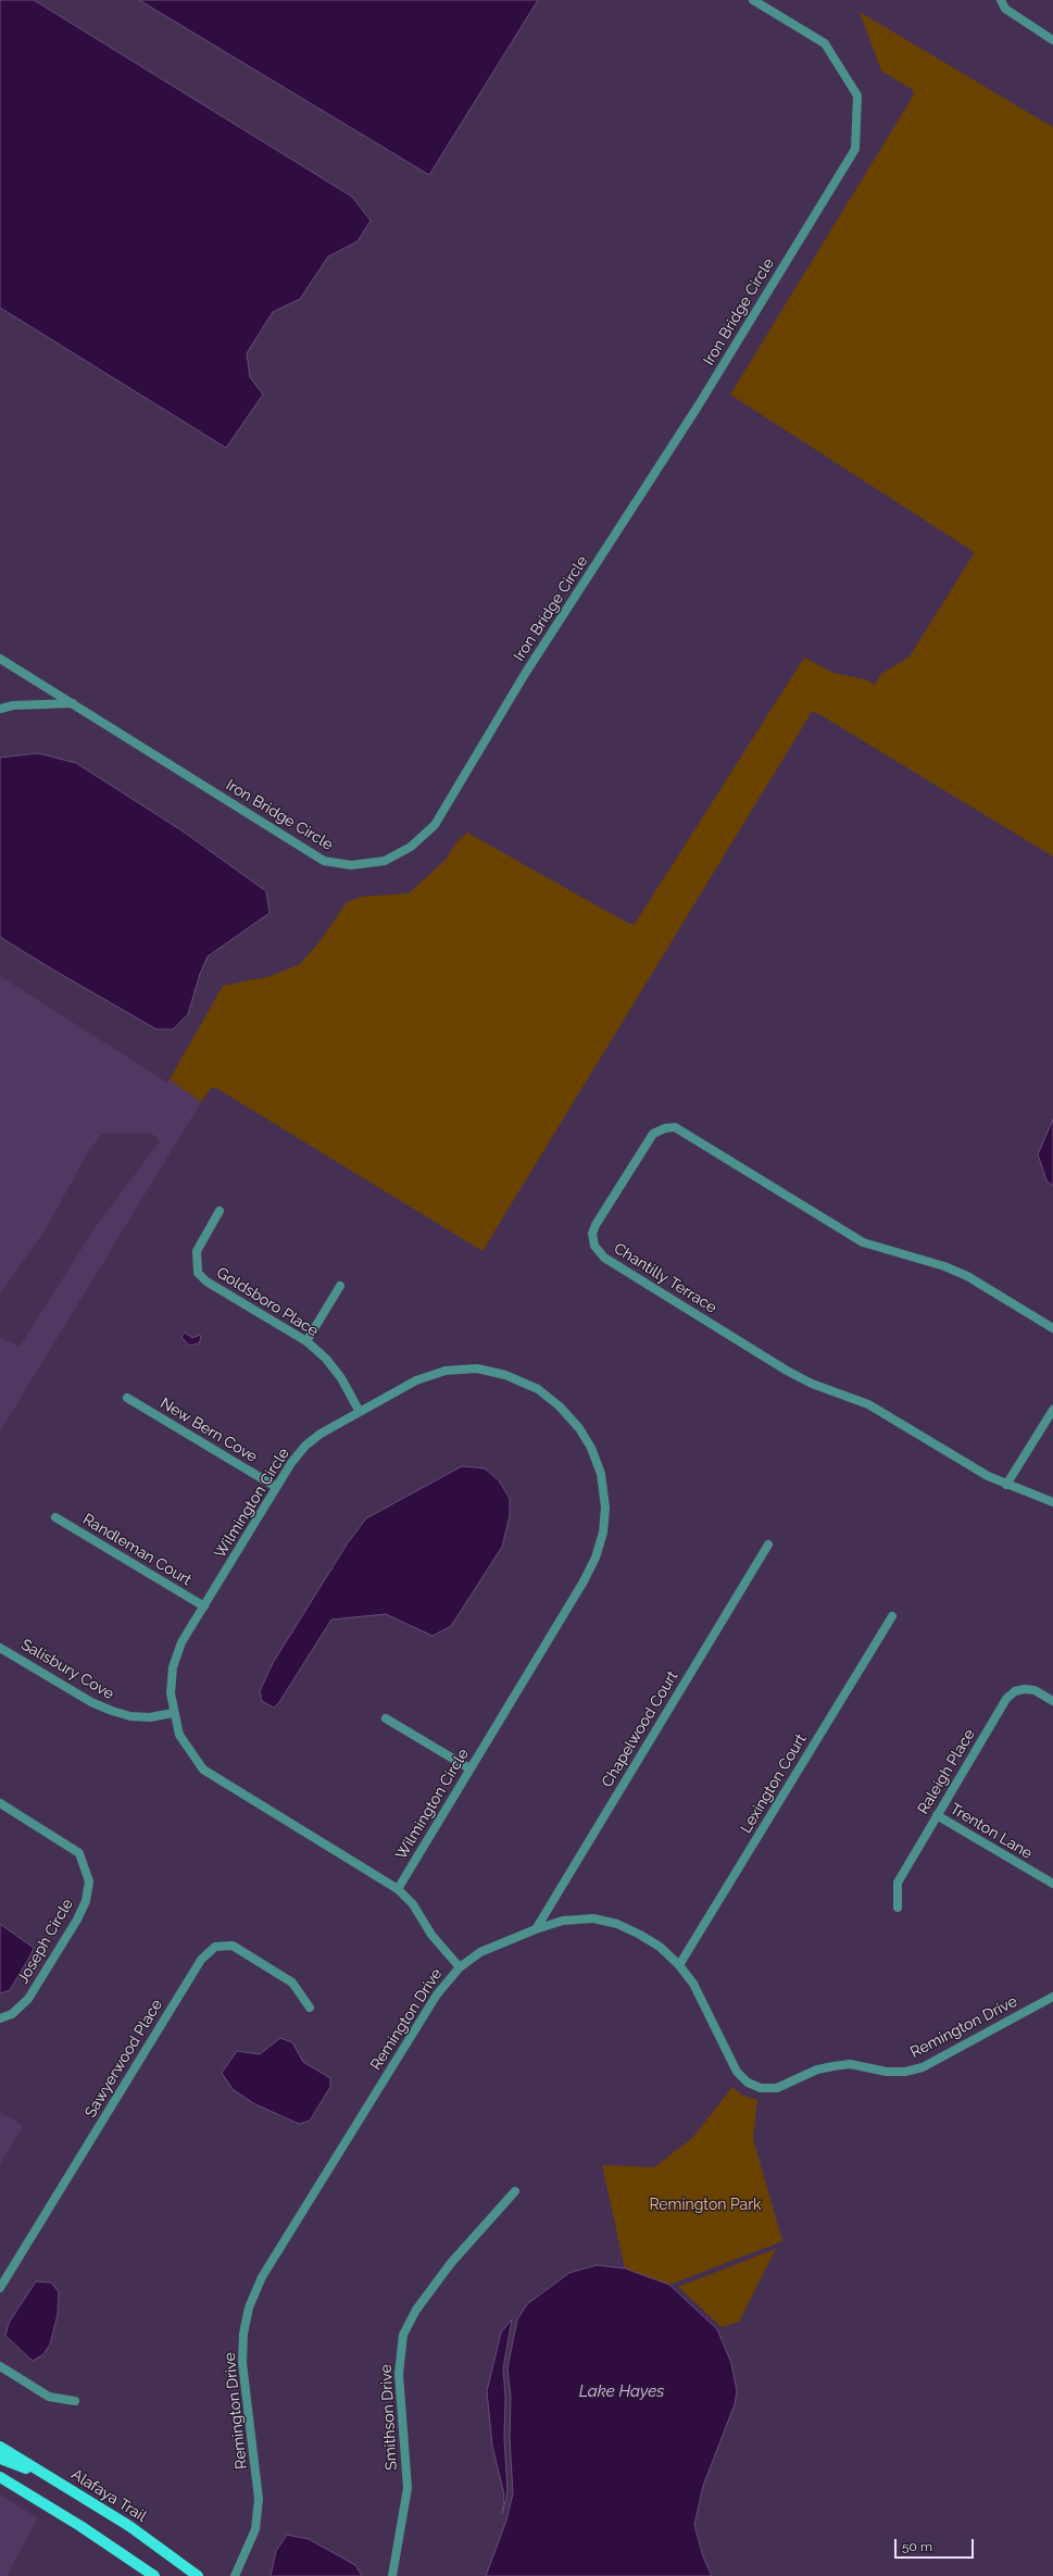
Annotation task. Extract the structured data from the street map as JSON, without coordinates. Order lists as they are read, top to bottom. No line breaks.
{"streets":{"main road":["Alafaya Trail"],"street":["Iron Bridge Circle","Chantilly Terrace","Goldsboro Place","New Bern Cove","Wilmington Circle","Randleman Court","Salisbury Cove","Chapelwood Court","Raleigh Place","Lexington Court","Trenton Lane","Joseph Circle","Remington Drive","Sawyerwood Place","Smithson Drive"]},"crossings":[["Goldsboro Place","Wilmington Circle"],["New Bern Cove","Wilmington Circle"],["Wilmington Circle","Randleman Court"],["Wilmington Circle","Salisbury Cove"],["Wilmington Circle","Remington Drive"],["Chapelwood Court","Remington Drive"],["Raleigh Place","Trenton Lane"],["Lexington Court","Remington Drive"]],"water":["Lake Hayes"],"parks":["Remington Park"],"scale_bar":"50 m"}
